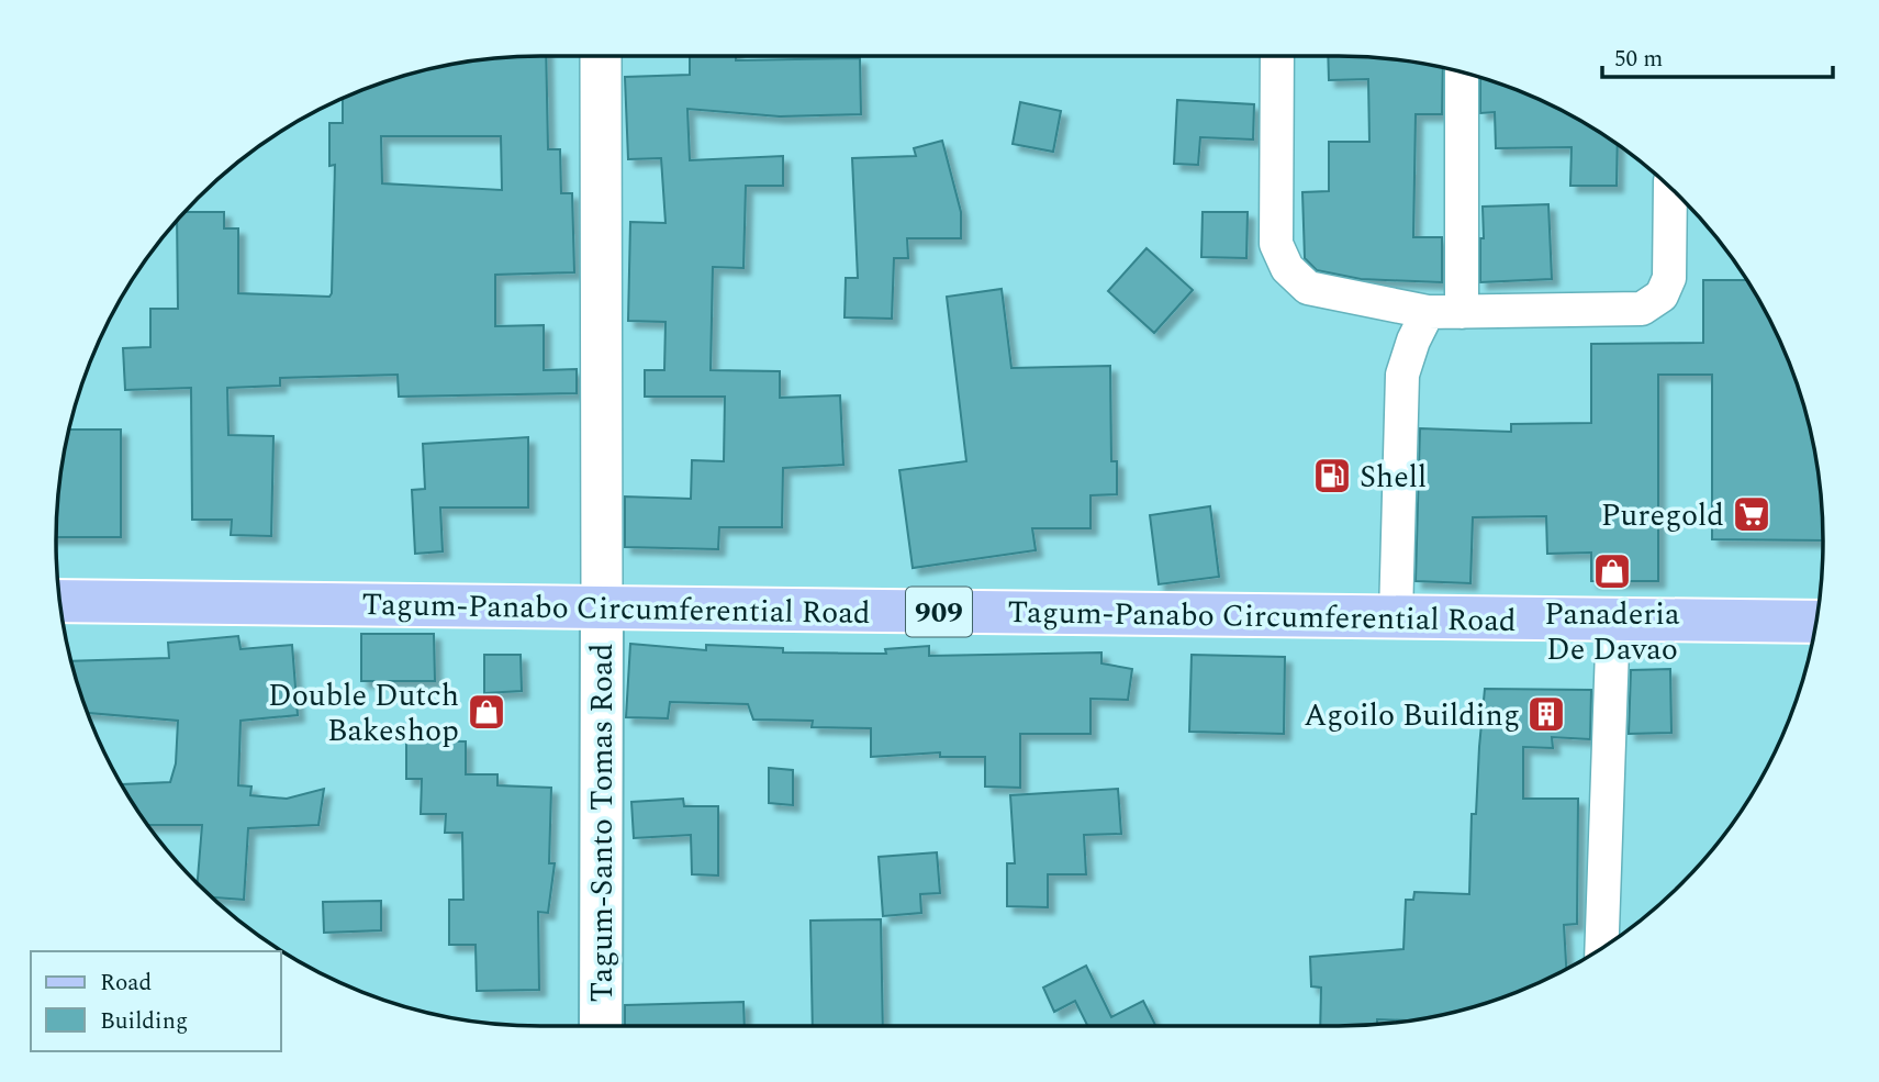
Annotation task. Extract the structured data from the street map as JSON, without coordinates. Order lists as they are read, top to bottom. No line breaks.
{"streets":{"main road":["Tagum-Panabo Circumferential Road","909","Tagum-Santo Tomas Road"]},"crossings":[["Tagum-Panabo Circumferential Road","Tagum-Santo Tomas Road"]],"places":{"fuel station":["Shell"],"supermarket":["Puregold"],"shop":["Panaderia De Davao","Double Dutch Bakeshop"],"building":["Agoilo Building"]},"legend":["Road","Building"],"scale_bar":"50 m"}
